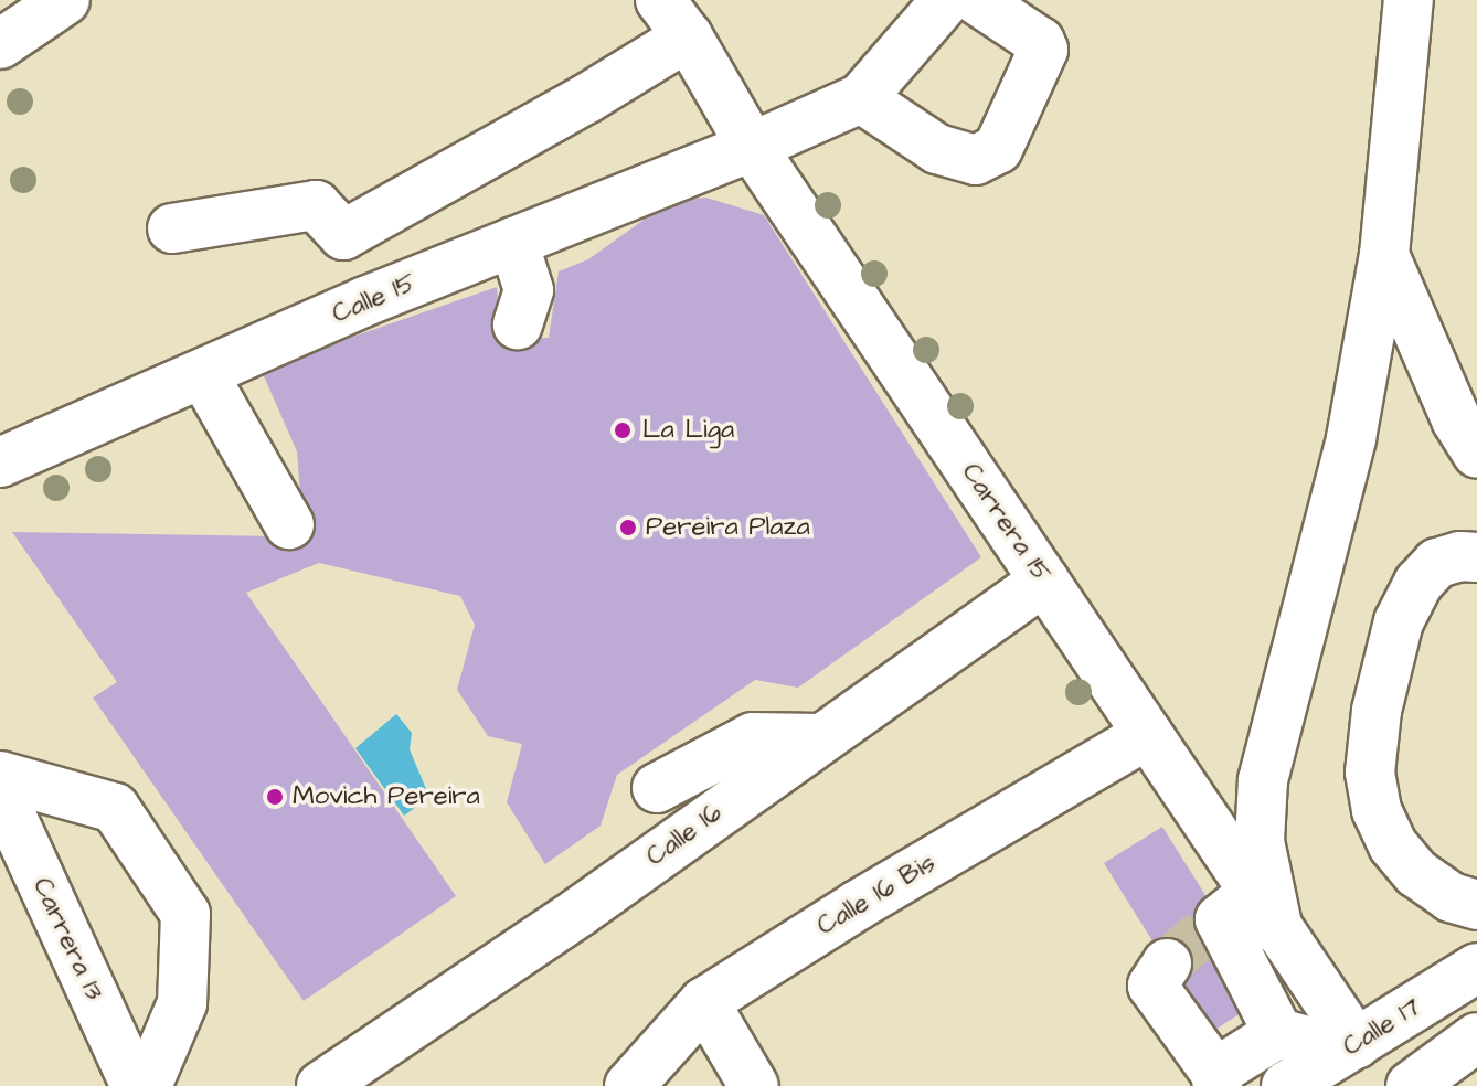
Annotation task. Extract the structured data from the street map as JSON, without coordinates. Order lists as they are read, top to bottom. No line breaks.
{"streets":{"street":["Calle 15","Carrera 15","Calle 16","Calle 16 Bis","Carrera 13","Calle 17"]},"crossings":[["Calle 15","Carrera 15"],["Carrera 15","Calle 16"],["Carrera 15","Calle 16 Bis"],["Carrera 15","Calle 17"]],"places":["La Liga","Pereira Plaza","Movich Pereira"]}
